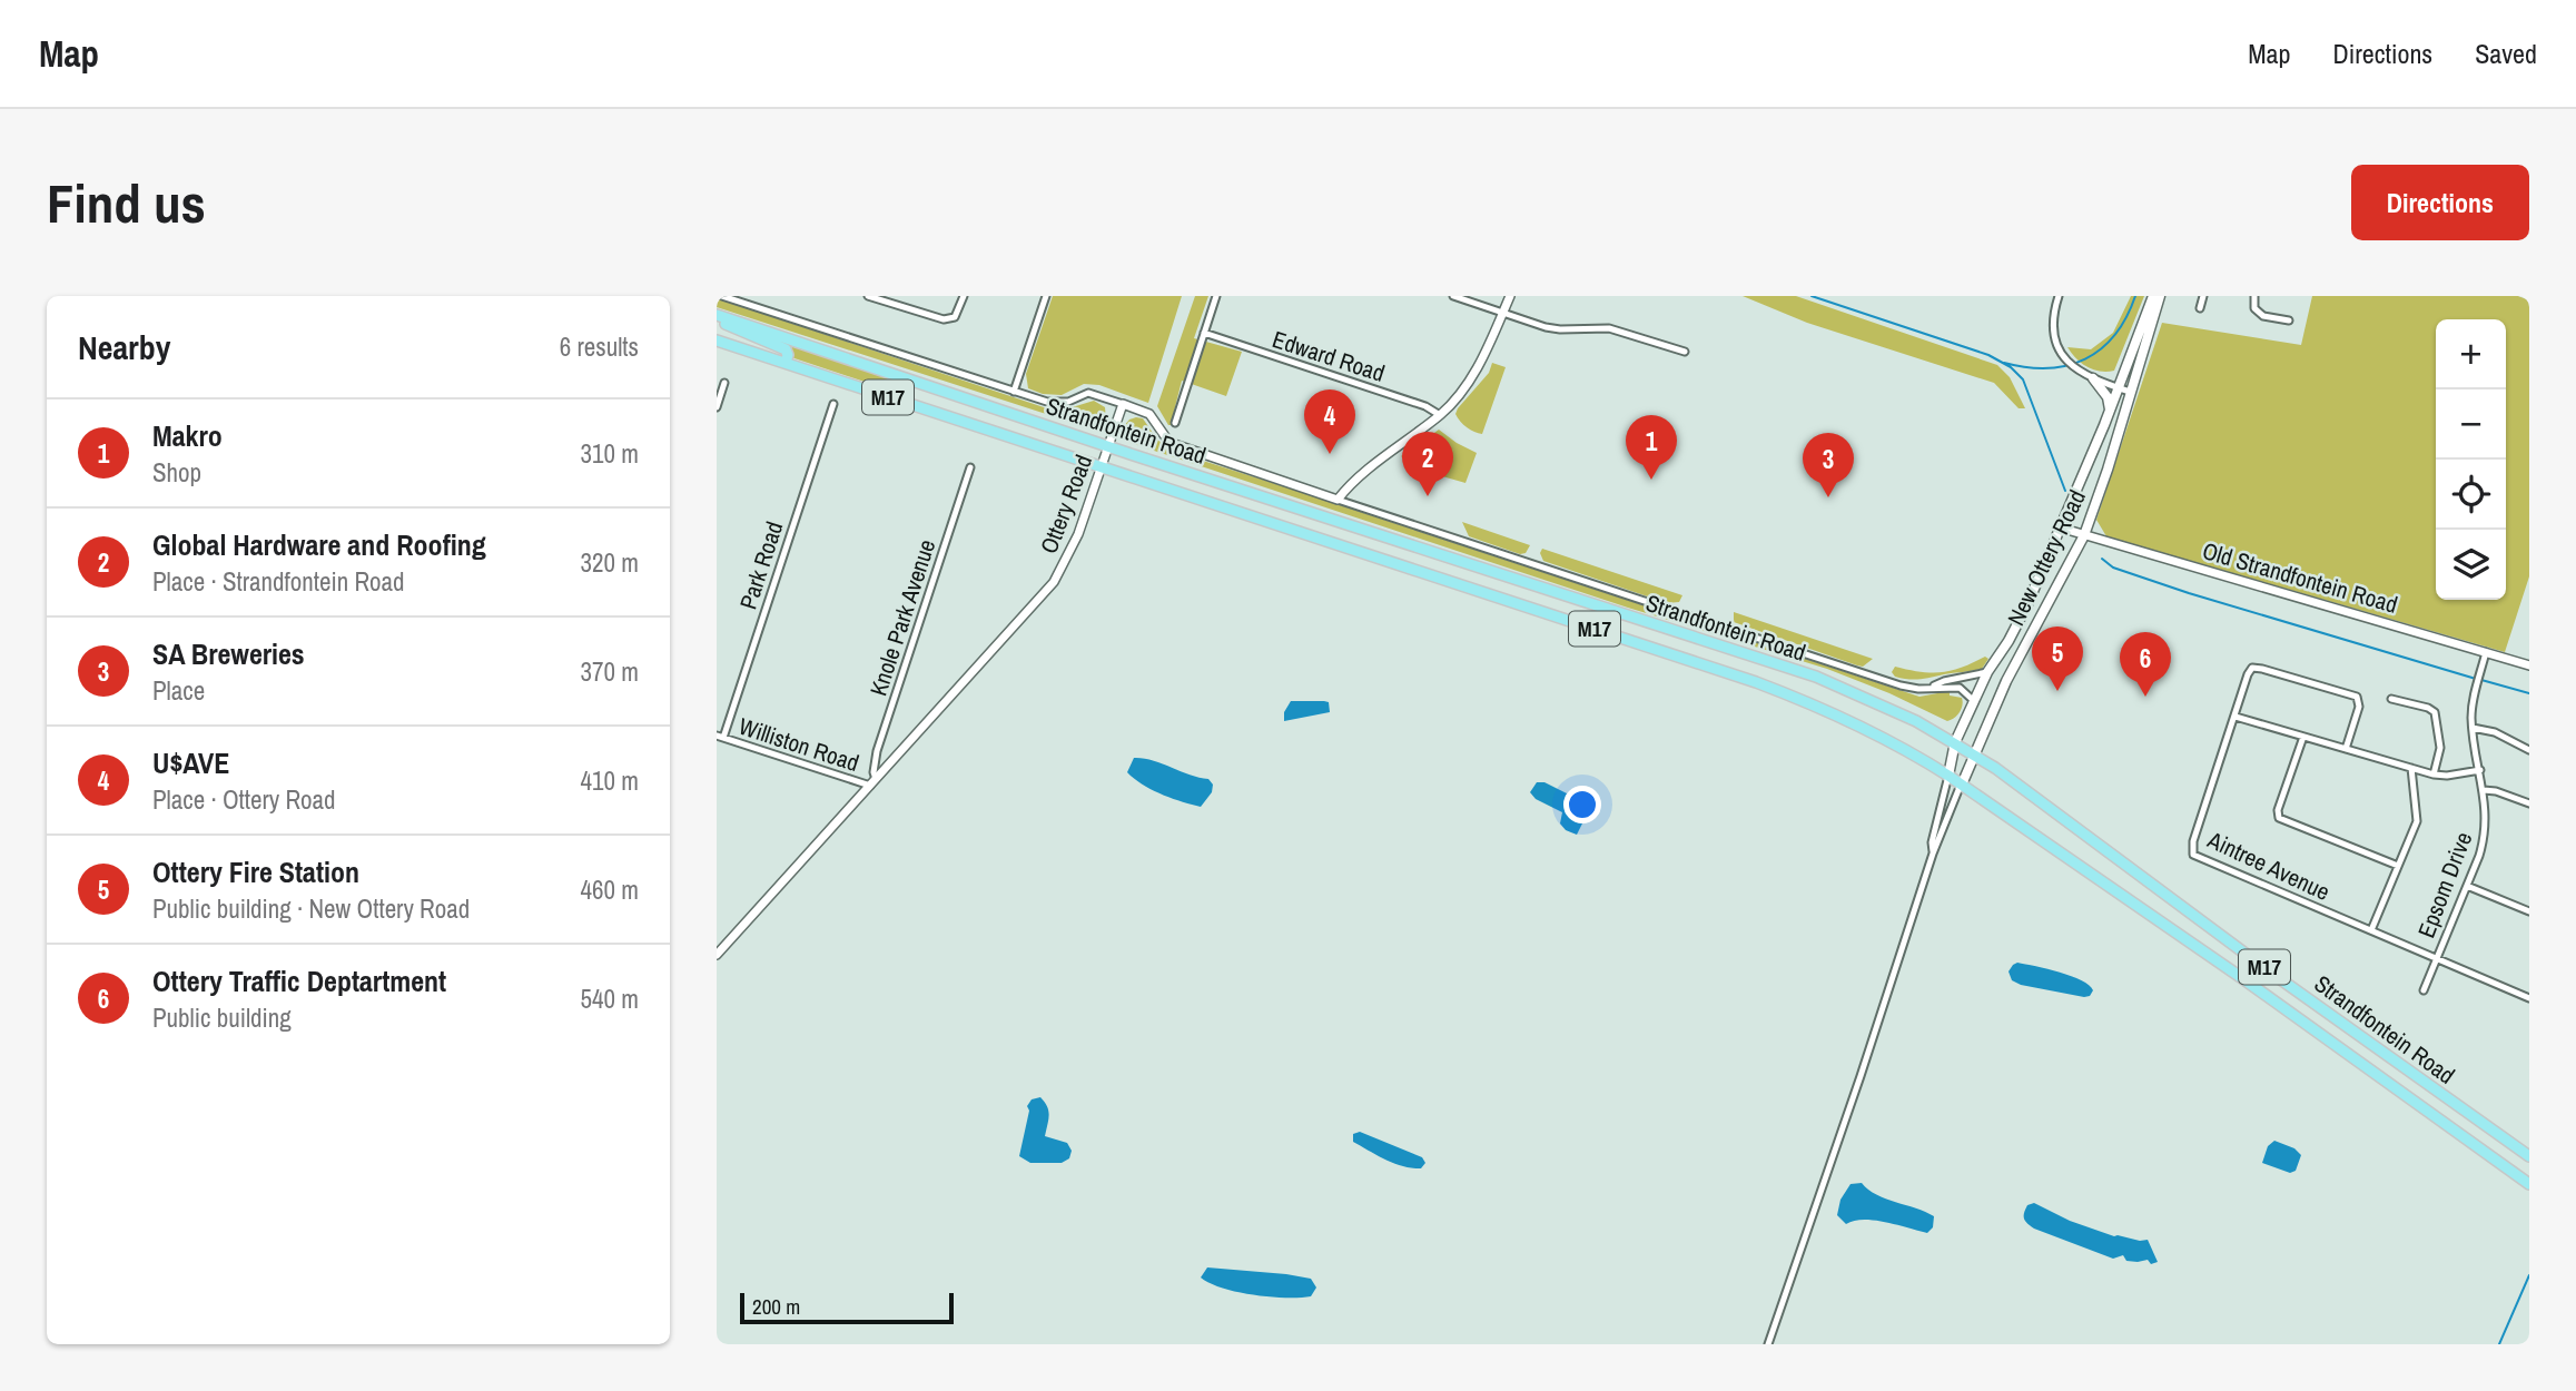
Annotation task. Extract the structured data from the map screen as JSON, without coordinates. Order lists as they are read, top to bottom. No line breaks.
{"streets":{"main road":["M17","Strandfontein Road","New Ottery Road"],"street":["Edward Road","Ottery Road","Park Road","Old Strandfontein Road","Knole Park Avenue","Williston Road","Aintree Avenue","Epsom Drive"]},"crossings":[["Strandfontein Road","Ottery Road"],["Strandfontein Road","New Ottery Road"],["Ottery Road","Knole Park Avenue"],["Ottery Road","Williston Road"],["New Ottery Road","Old Strandfontein Road"],["Park Road","Williston Road"],["Old Strandfontein Road","Epsom Drive"],["Knole Park Avenue","Williston Road"],["Aintree Avenue","Epsom Drive"]],"scale_bar":"200 m","page":{"header":"Map","nav":["Map","Directions","Saved"],"buttons":"Directions","title":"Find us","heading":["Nearby","6 results"],"map_buttons":["+","−"],"pins":["4","1","2","3","5","6"],"list":[{"mark":"1","name":"Makro","note":"Shop","value":"310 m"},{"mark":"2","name":"Global Hardware and Roofing","note":"Place · Strandfontein Road","value":"320 m"},{"mark":"3","name":"SA Breweries","note":"Place","value":"370 m"},{"mark":"4","name":"U$AVE","note":"Place · Ottery Road","value":"410 m"},{"mark":"5","name":"Ottery Fire Station","note":"Public building · New Ottery Road","value":"460 m"},{"mark":"6","name":"Ottery Traffic Deptartment","note":"Public building","value":"540 m"}],"scale":"200 m"}}
